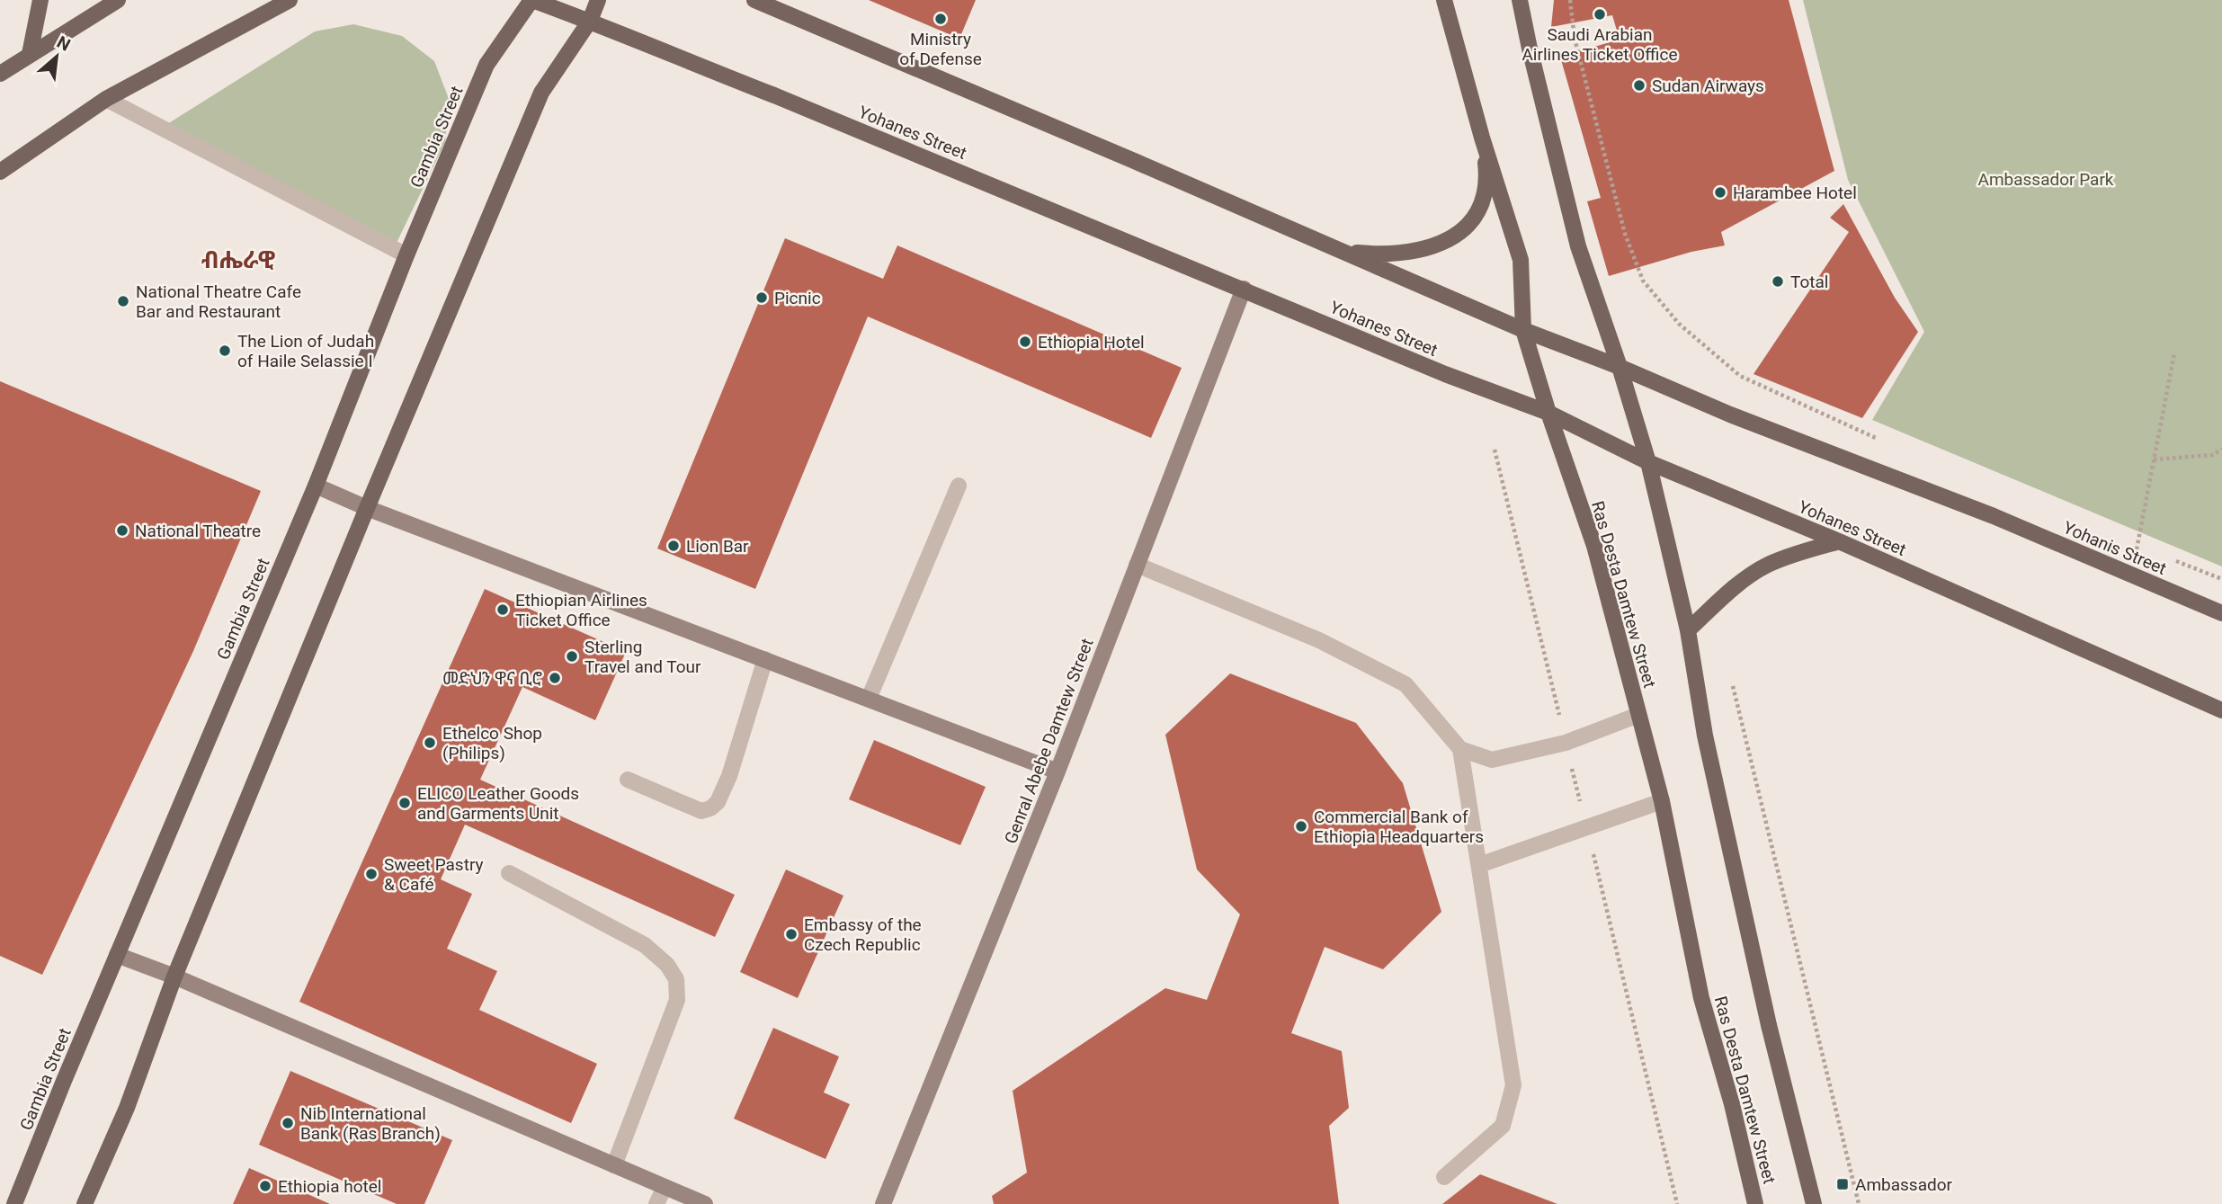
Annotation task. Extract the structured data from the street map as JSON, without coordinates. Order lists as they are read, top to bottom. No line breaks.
{"streets":{"main road":["Yohanes Street","Gambia Street","Yohanis Street","Ras Desta Damtew Street","Genral Abebe Damtew Street"]},"crossings":[["Yohanes Street","Gambia Street"],["Yohanes Street","Ras Desta Damtew Street"],["Yohanes Street","Genral Abebe Damtew Street"]],"districts":["ብሔራዊ"],"parks":["Ambassador Park"],"places":{"other":["Saudi Arabian Airlines Ticket Office","Ministry of Defense","Sudan Airways","Harambee Hotel","Total","Picnic","National Theatre Cafe Bar and Restaurant","Ethiopia Hotel","The Lion of Judah of Haile Selassie I","National Theatre","Lion Bar","Ethiopian Airlines Ticket Office","Sterling Travel and Tour","መድህን ዋና ቢሮ","Ethelco Shop (Philips)","ELICO Leather Goods and Garments Unit","Commercial Bank of Ethiopia Headquarters","Sweet Pastry & Café","Embassy of the Czech Republic","Nib International Bank (Ras Branch)","Ethiopia hotel"],"transit":["Ambassador"]},"north":"top right"}
